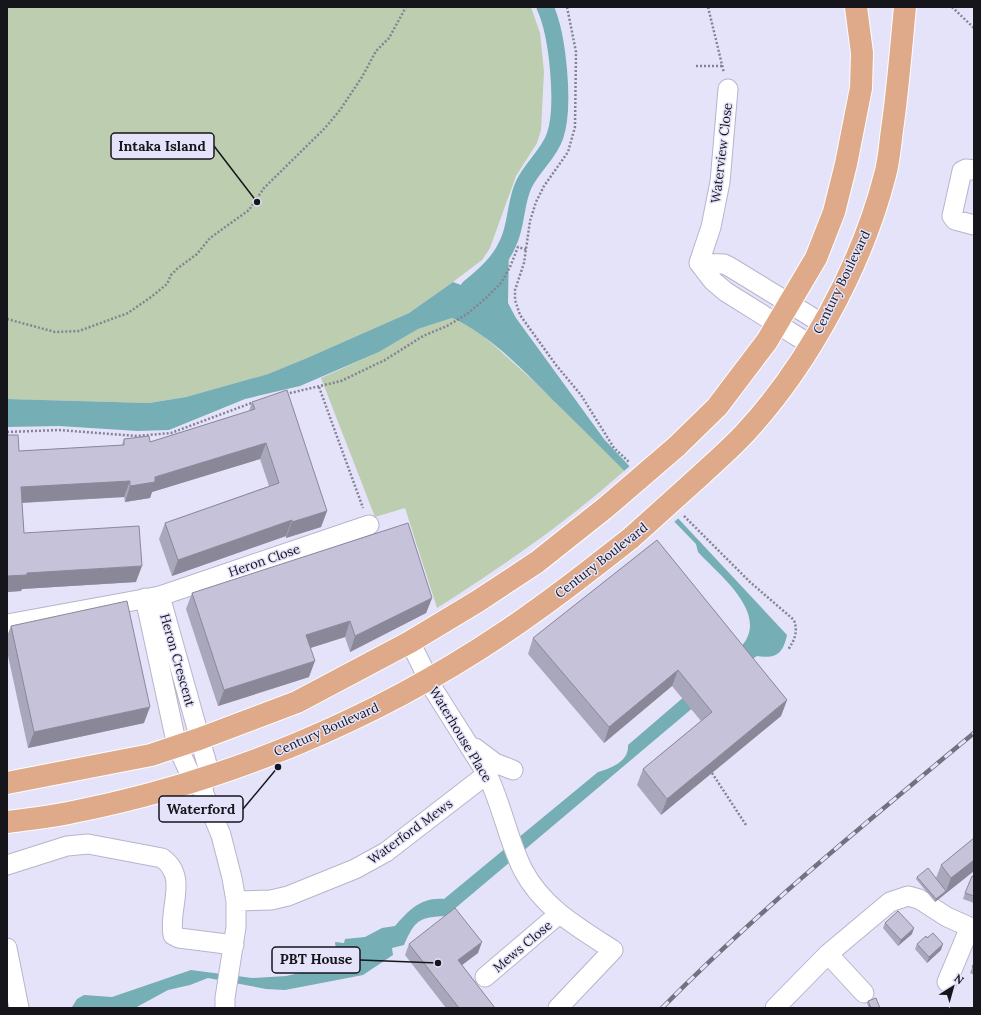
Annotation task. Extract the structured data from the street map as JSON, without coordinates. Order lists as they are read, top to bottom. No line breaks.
{"streets":{"main road":["Century Boulevard"],"street":["Waterview Close","Heron Close","Heron Crescent","Waterhouse Place","Waterford Mews","Mews Close"]},"crossings":[["Century Boulevard","Heron Crescent"],["Century Boulevard","Waterhouse Place"],["Heron Close","Heron Crescent"],["Waterhouse Place","Waterford Mews"],["Waterhouse Place","Mews Close"]],"places":["Intaka Island","Waterford","PBT House"],"north":"top right"}
